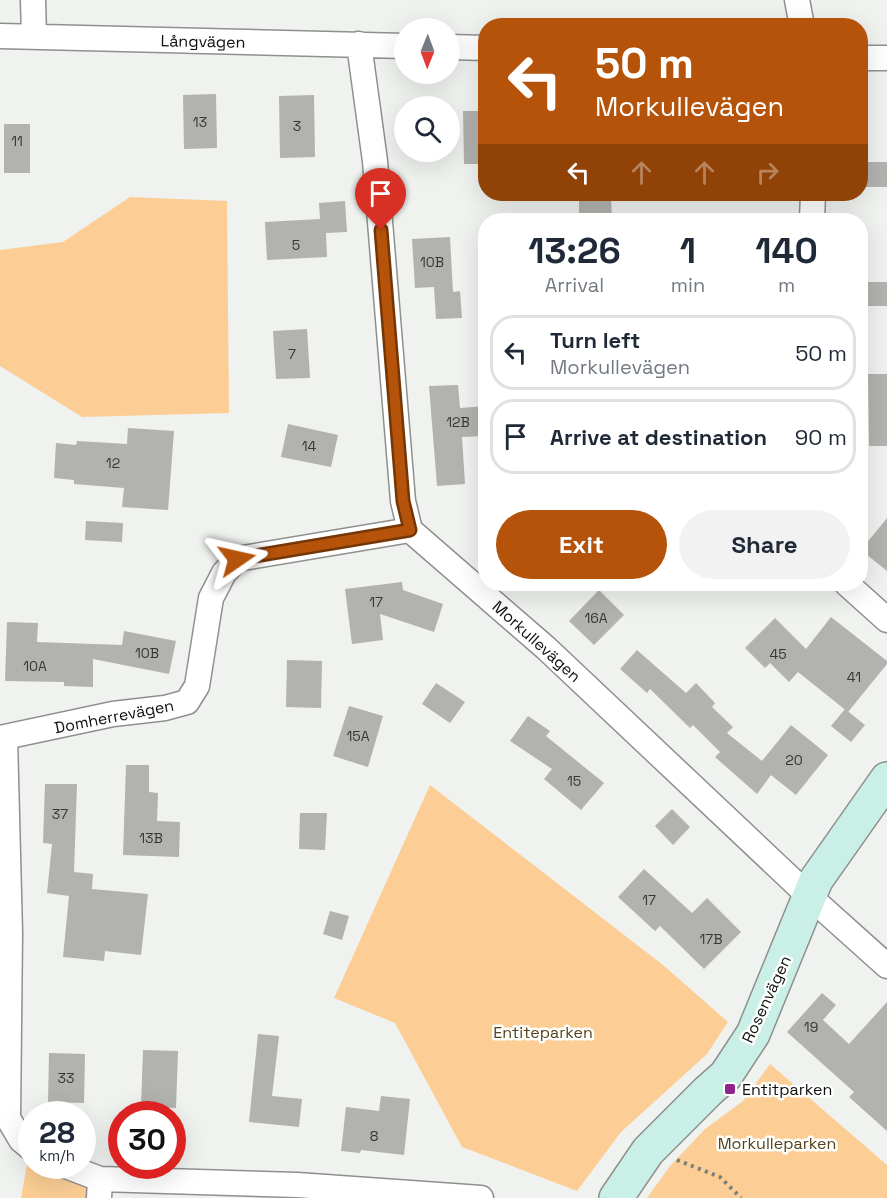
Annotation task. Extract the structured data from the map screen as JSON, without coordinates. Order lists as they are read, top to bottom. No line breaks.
{"streets":{"street":["Långvägen","Morkullevägen","Domherrevägen","Rosenvägen"]},"crossings":[["Morkullevägen","Domherrevägen"],["Morkullevägen","Rosenvägen"]],"parks":["Entiteparken","Morkulleparken"],"places":{"transit":["Entitparken"]},"house_numbers":["13","3","11","5","10B","7","12B","14","12","17","16A","10B","45","10A","41","15A","20","15","37","13B","17","17B","19","33","8"],"north":"bottom","page":{"turn":["50 m","Morkullevägen"],"eta":["13:26","Arrival","1","min","140","m"],"list":[{"name":"Turn left","note":"Morkullevägen","value":"50 m"},{"name":"Arrive at destination","value":"90 m"}],"buttons":["Exit","Share"],"speed":"28 km/h","limit":"30"}}
